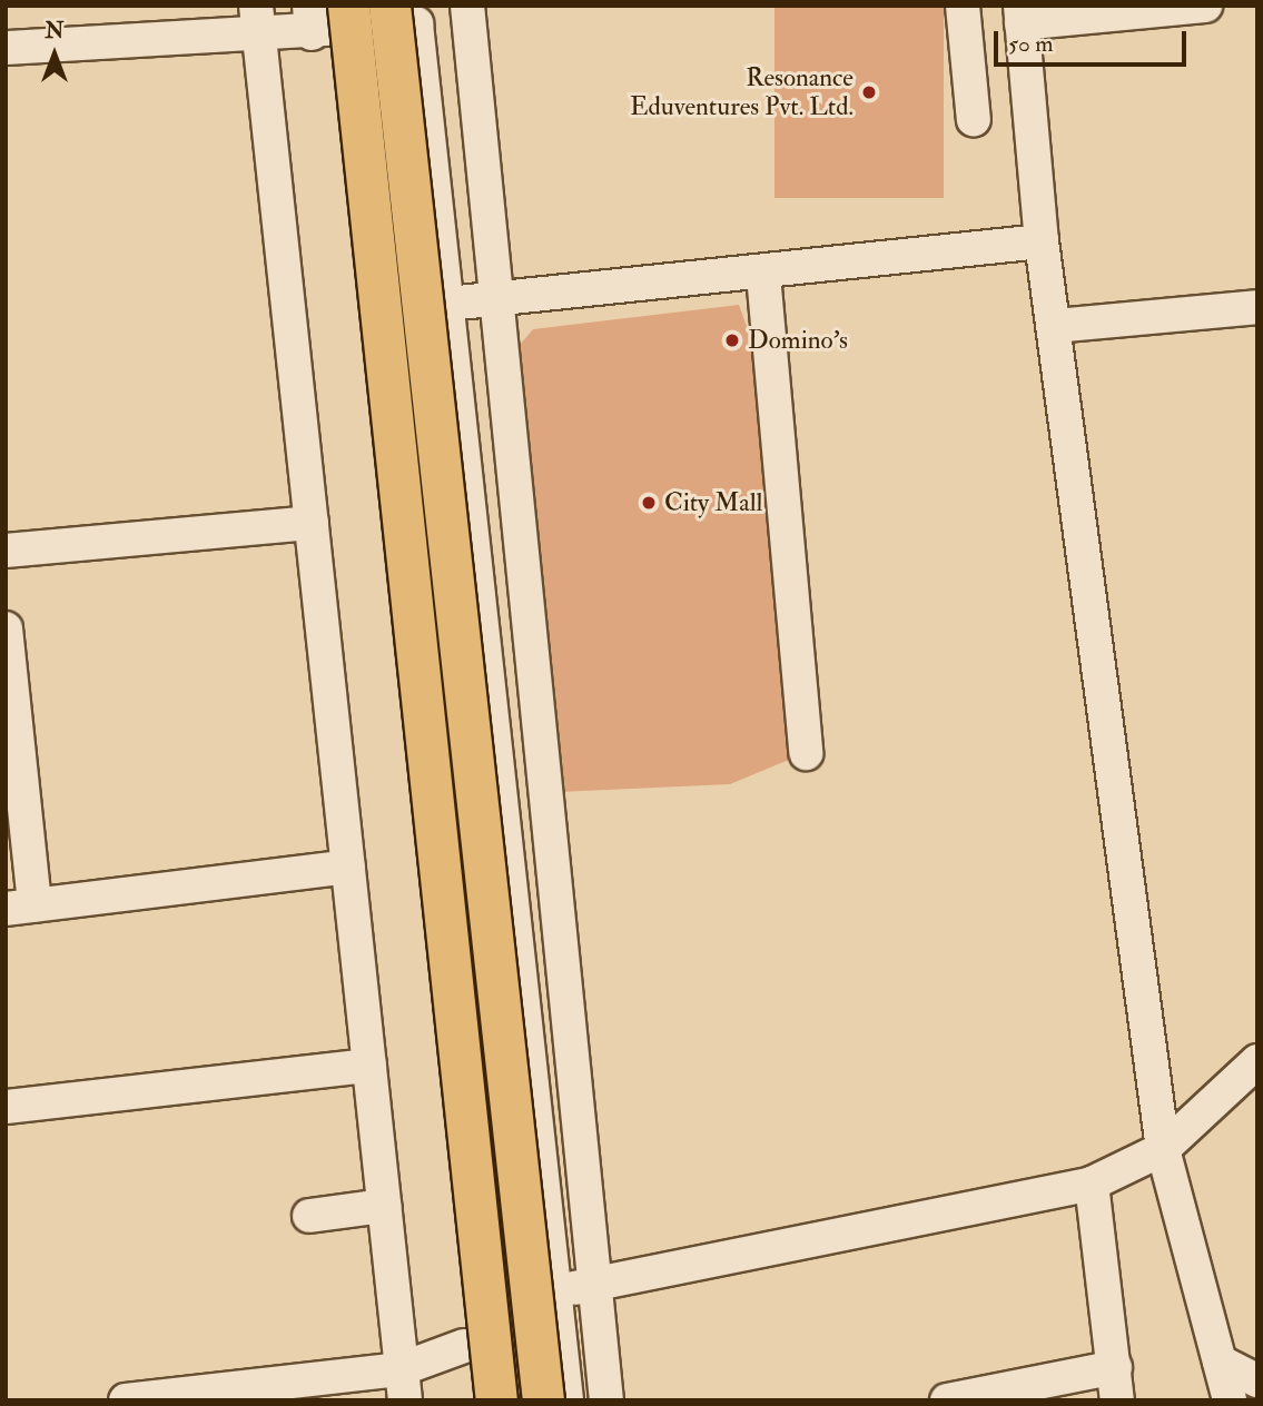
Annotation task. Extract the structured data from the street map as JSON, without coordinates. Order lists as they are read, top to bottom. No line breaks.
{"places":["Resonance Eduventures Pvt. Ltd.","Domino's","City Mall"],"scale_bar":"50 m","north":"top"}
